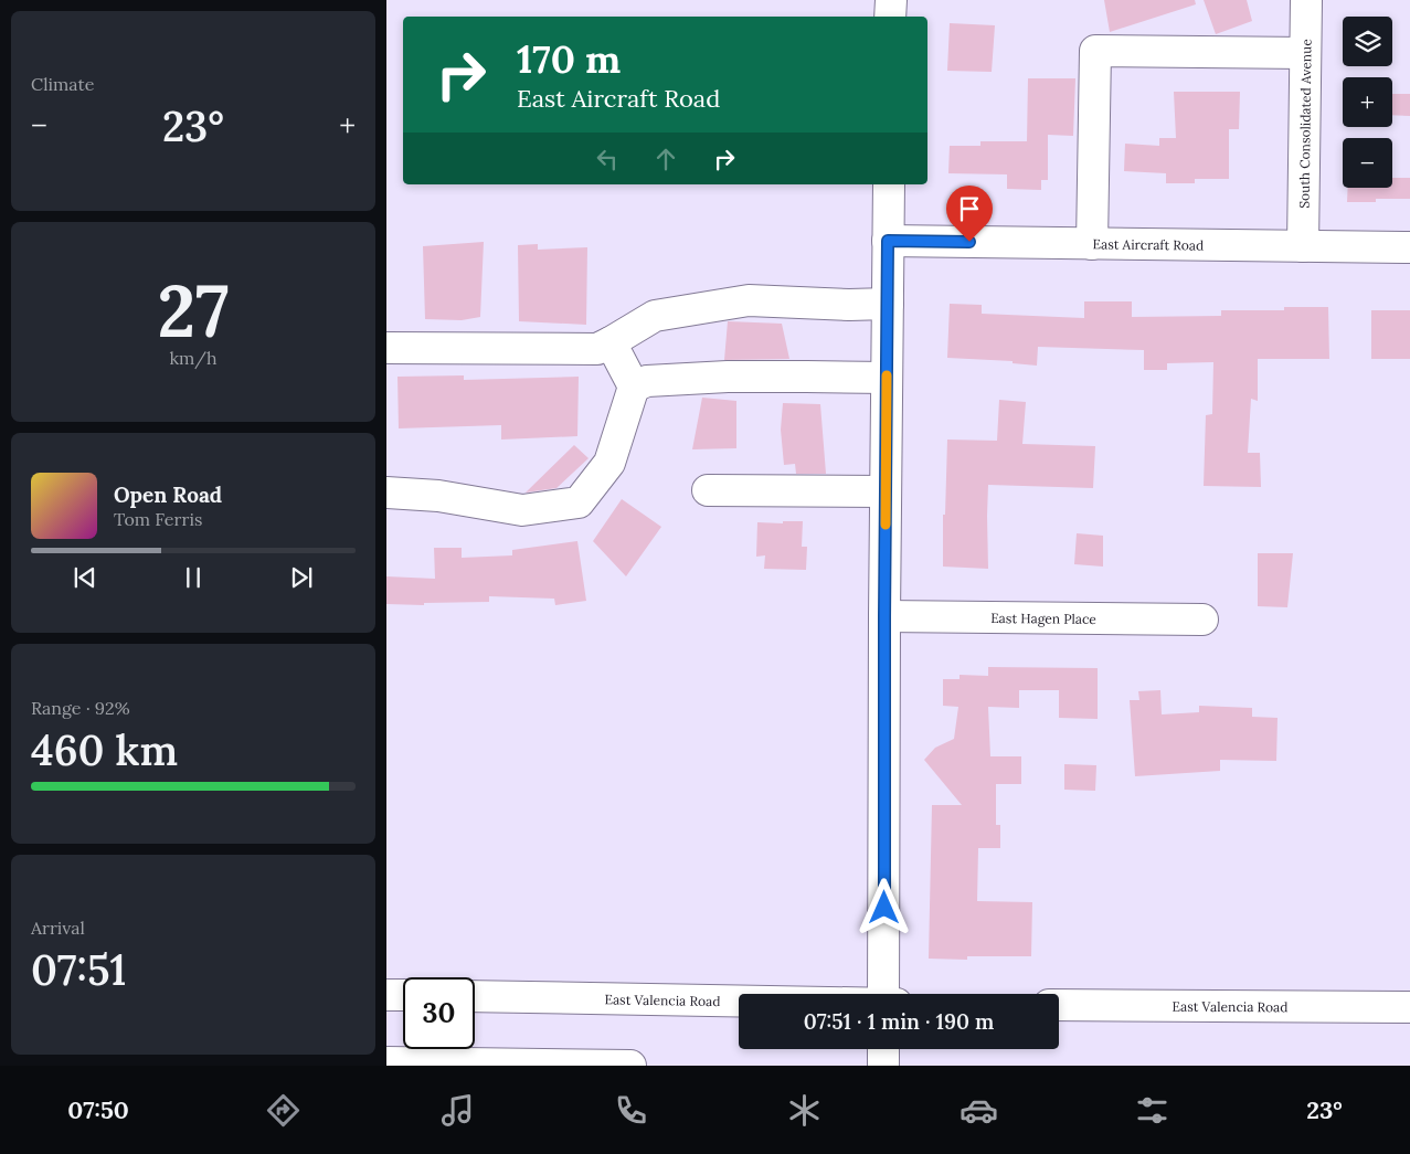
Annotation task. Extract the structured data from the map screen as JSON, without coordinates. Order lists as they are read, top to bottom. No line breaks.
{"streets":{"street":["South Consolidated Avenue","East Aircraft Road","East Hagen Place","East Valencia Road"]},"crossings":[["South Consolidated Avenue","East Aircraft Road"]],"page":{"tile":["Climate",["27","km/h"],["Range · 92%","460 km"],["Arrival","07:51"]],"map_buttons":["+","−"],"turn":["170 m","East Aircraft Road"],"heat":["−","23°","+"],"song":["Open Road","Tom Ferris"],"limit":"30","trip":"07:51 · 1 min · 190 m","tabs":["07:50","23°"]}}
